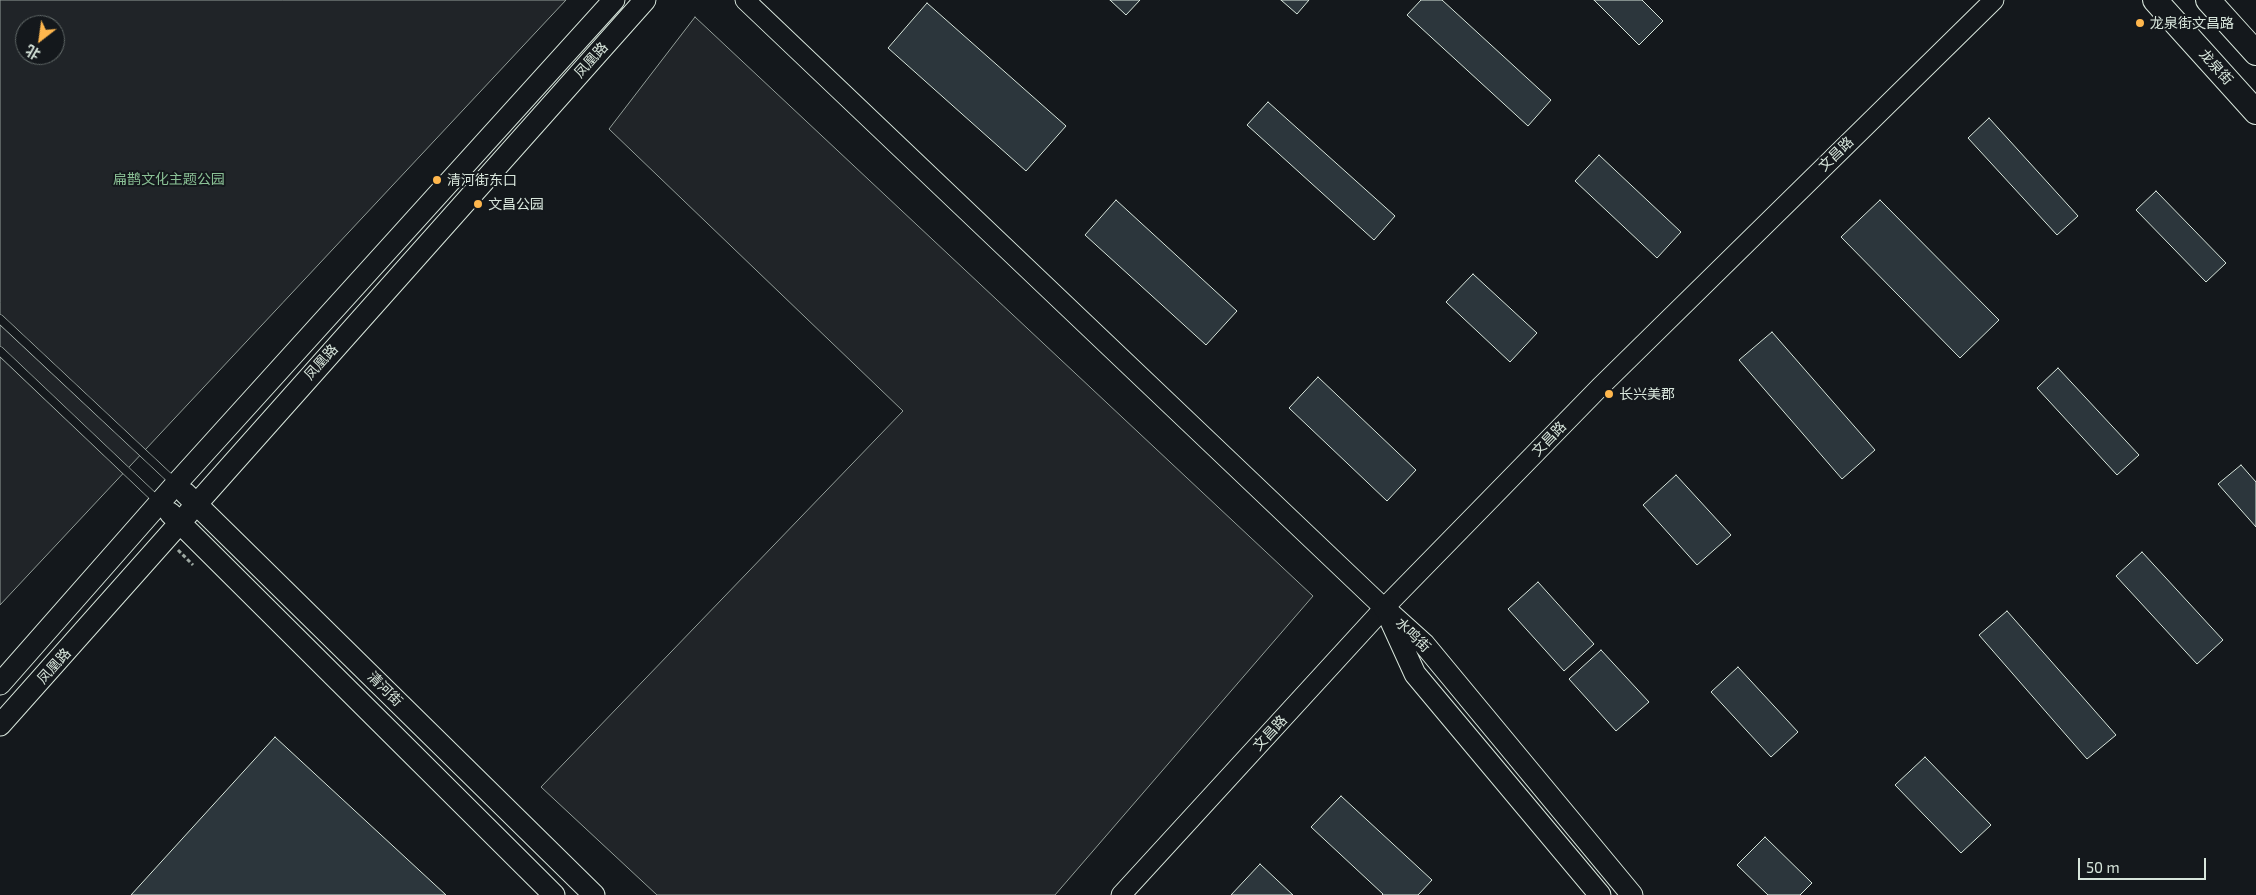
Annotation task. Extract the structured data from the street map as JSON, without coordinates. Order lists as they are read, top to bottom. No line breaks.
{"streets":{"main road":["凤凰路","龙泉街","水鸣街","清河街"],"street":["文昌路"]},"crossings":[["凤凰路","清河街"],["文昌路","水鸣街"]],"parks":["扁鹊文化主题公园"],"places":["龙泉街文昌路","清河街东口","文昌公园","长兴美郡"],"scale_bar":"50 m","north":"bottom left"}
